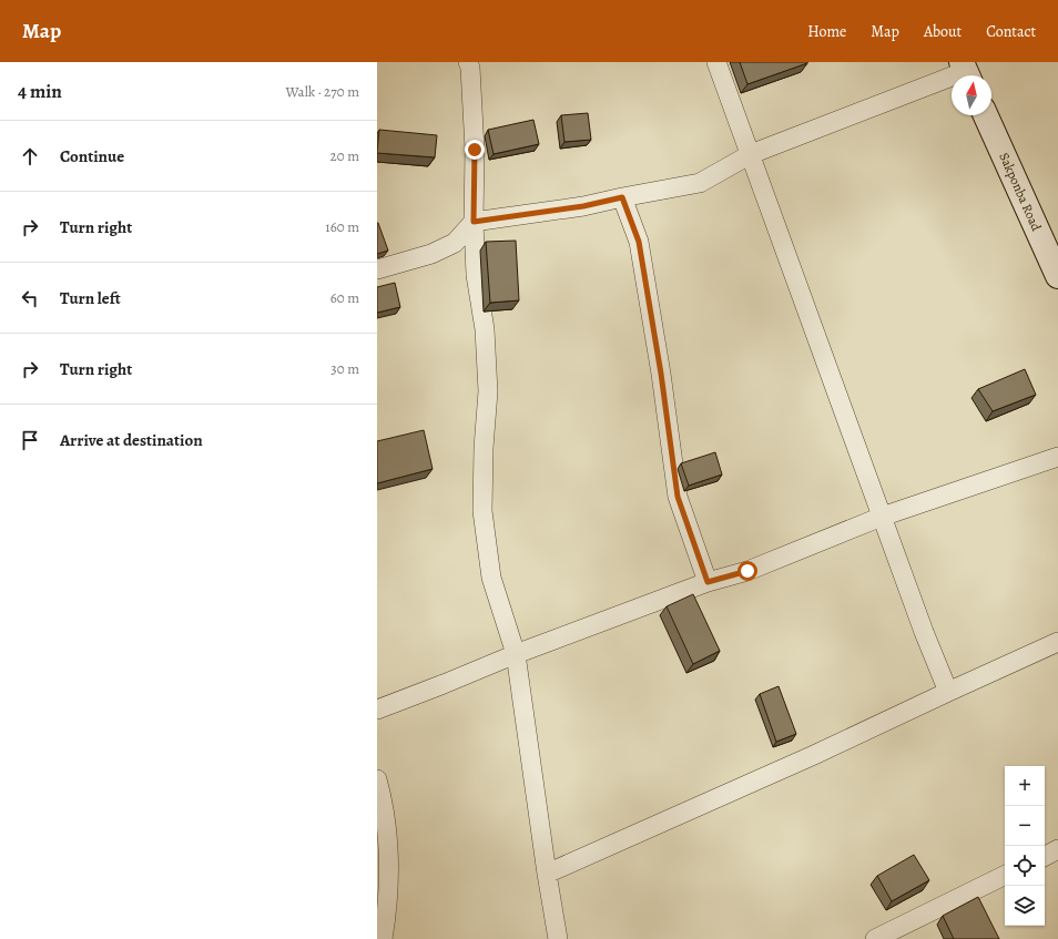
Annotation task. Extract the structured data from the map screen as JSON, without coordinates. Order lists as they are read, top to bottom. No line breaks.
{"streets":{"main road":["Sakponba Road"]},"north":"top","page":{"header":"Map","nav":["Home","Map","About","Contact"],"heading":["4 min","Walk · 270 m"],"list":[["Continue","20 m"],["Turn right","160 m"],["Turn left","60 m"],["Turn right","30 m"],"Arrive at destination"],"map_buttons":["+","−"]}}
